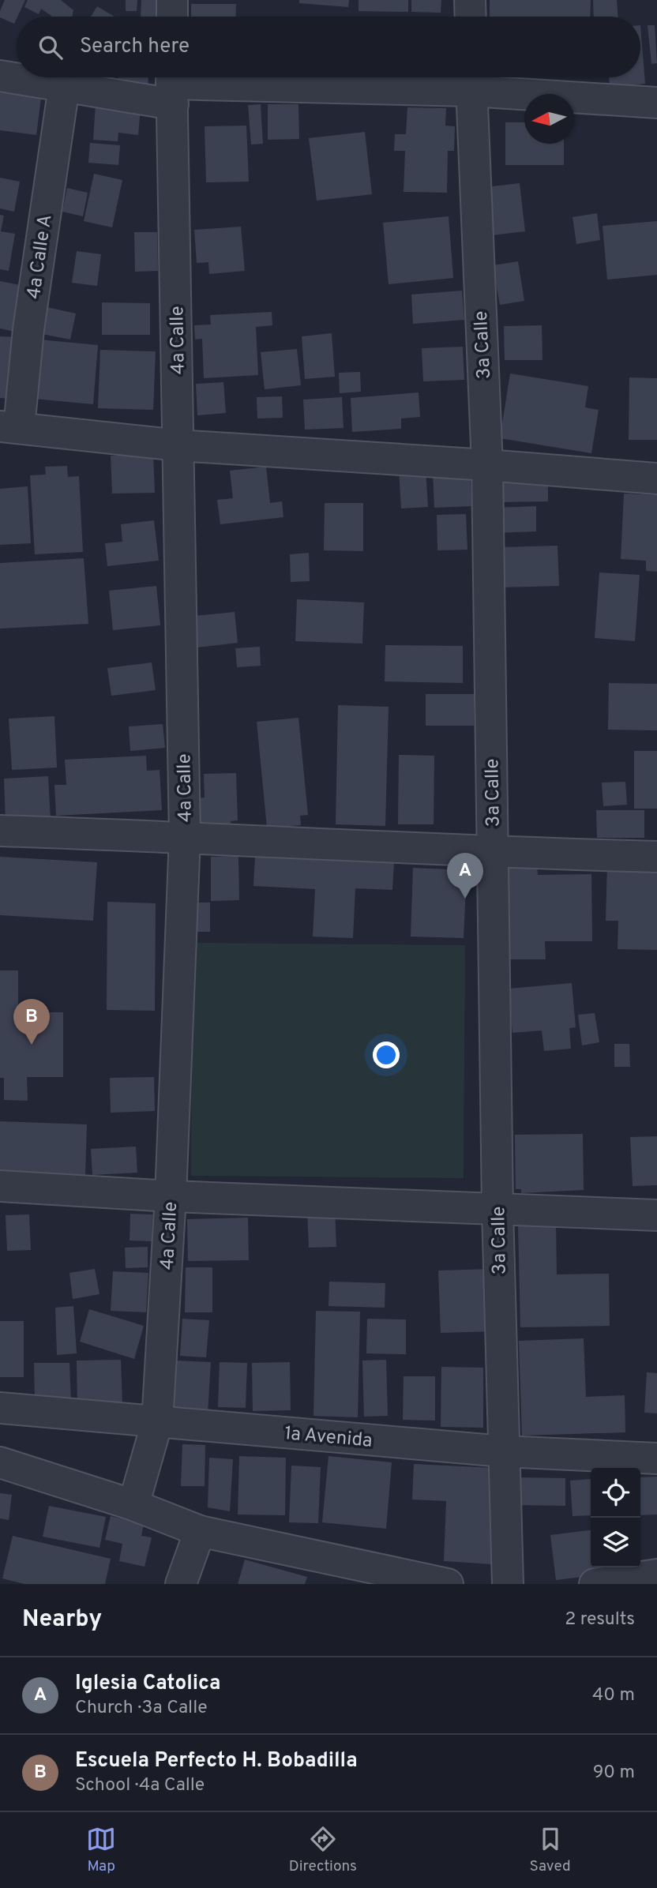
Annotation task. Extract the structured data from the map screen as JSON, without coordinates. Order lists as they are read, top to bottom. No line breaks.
{"streets":{"street":["4a Calle A","4a Calle","3a Calle","1a Avenida"]},"crossings":[["4a Calle","1a Avenida"],["3a Calle","1a Avenida"]],"north":"left","page":{"search":"Search here","pins":["A","B"],"heading":["Nearby","2 results"],"list":[{"mark":"A","name":"Iglesia Catolica","note":"Church · 3a Calle","value":"40 m"},{"mark":"B","name":"Escuela Perfecto H. Bobadilla","note":"School · 4a Calle","value":"90 m"}],"nav":["Map","Directions","Saved"]}}
